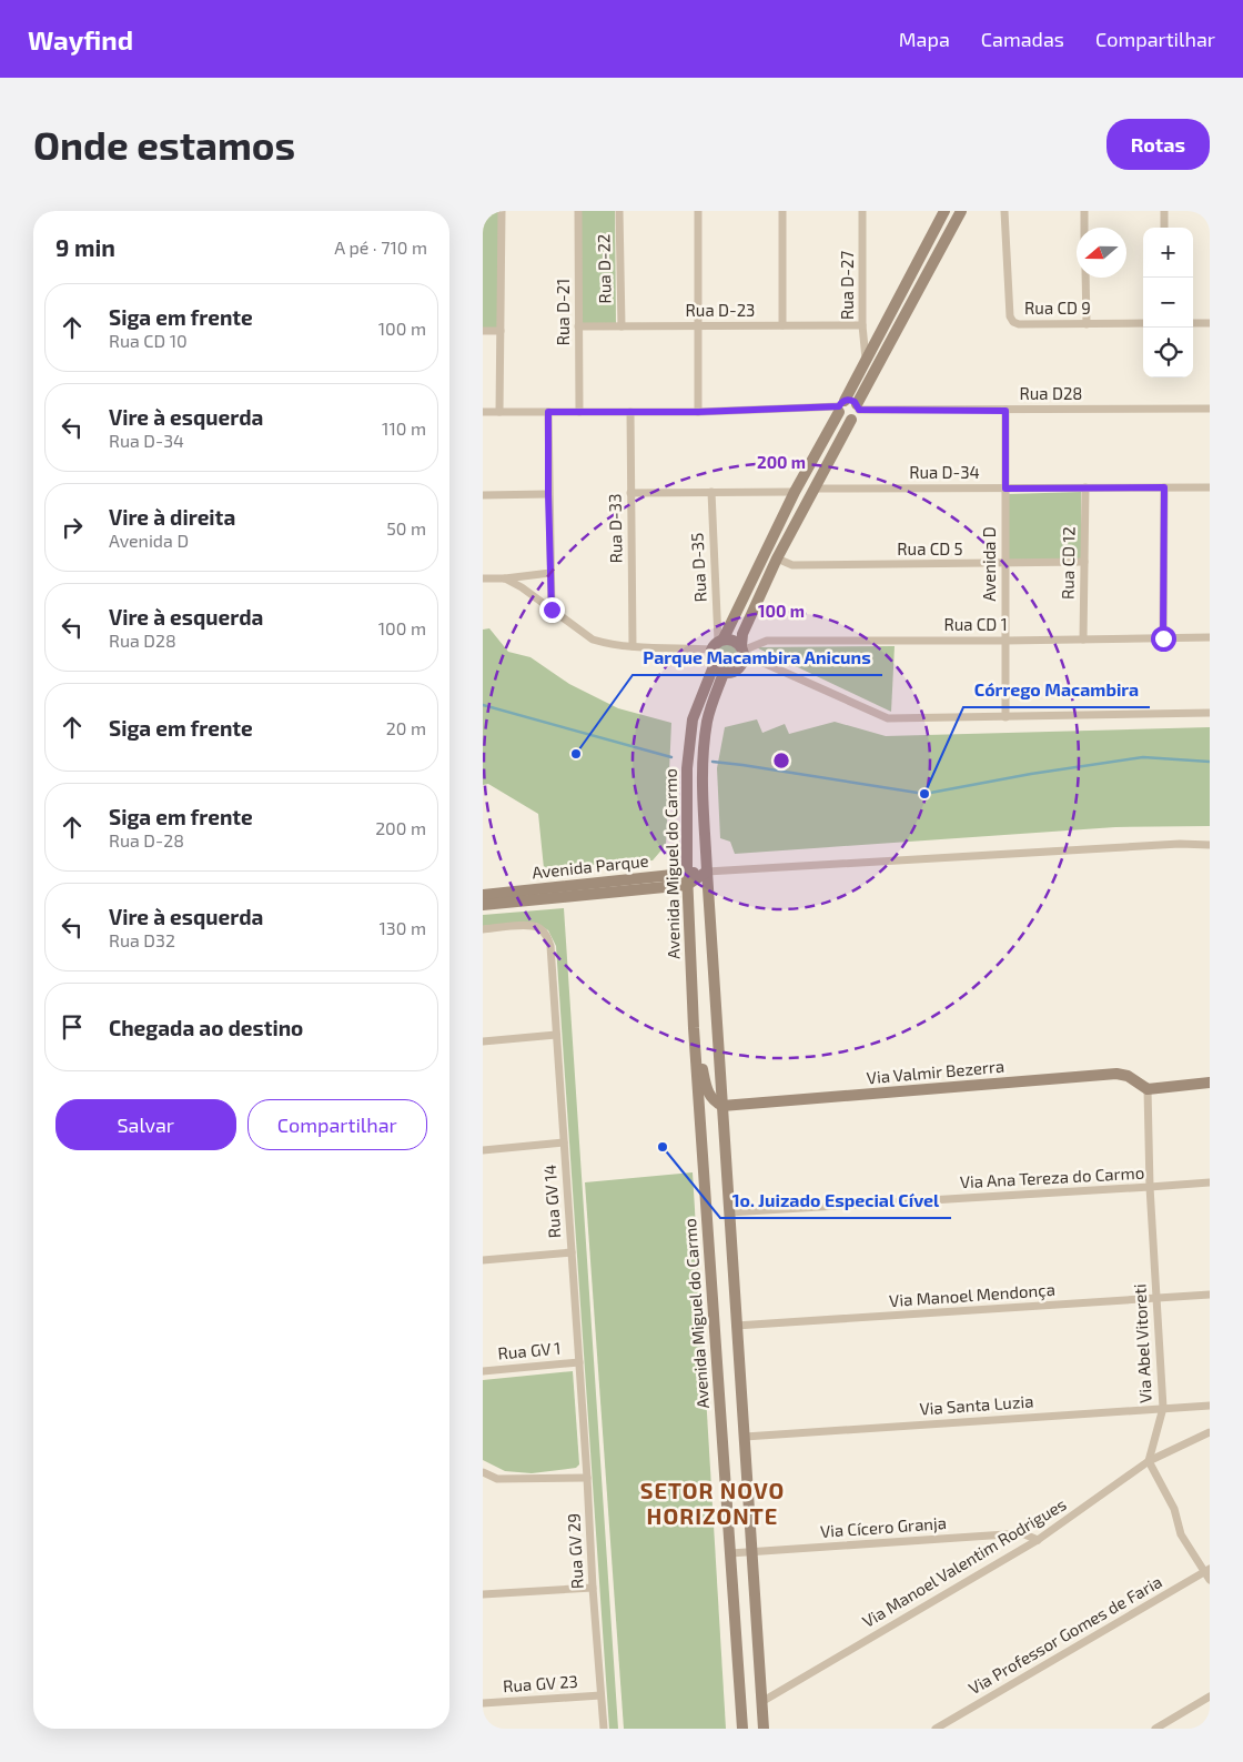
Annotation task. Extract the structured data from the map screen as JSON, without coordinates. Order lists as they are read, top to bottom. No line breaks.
{"streets":{"main road":["Avenida Miguel do Carmo","Avenida Parque","Via Valmir Bezerra"],"street":["Rua D-22","Rua D-27","Rua CD 9","Rua D-23","Rua D-21","Rua D28","Rua D-34","Rua D-33","Rua CD 5","Rua CD 12","Avenida D","Rua D-35","Rua CD 1","Via Ana Tereza do Carmo","Rua GV 14","Via Manoel Mendonça","Via Abel Vitoreti","Rua GV 1","Via Santa Luzia","Via Cícero Granja","Rua GV 29","Via Manoel Valentim Rodrigues","Via Professor Gomes de Faria","Rua GV 23"]},"crossings":[["Rua D-22","Rua D-23"],["Rua D-27","Rua D-23"],["Rua D-23","Rua D-21"],["Rua D28","Avenida D"],["Rua D-34","Rua CD 12"],["Rua D-34","Avenida D"],["Rua CD 5","Rua CD 12"],["Rua CD 5","Avenida D"],["Rua CD 12","Rua CD 1"],["Avenida D","Rua CD 1"],["Rua D-35","Rua CD 1"],["Rua D-35","Avenida Miguel do Carmo"],["Rua CD 1","Avenida Miguel do Carmo"],["Avenida Miguel do Carmo","Avenida Parque"],["Avenida Miguel do Carmo","Via Valmir Bezerra"],["Avenida Miguel do Carmo","Via Ana Tereza do Carmo"],["Avenida Miguel do Carmo","Via Manoel Mendonça"],["Avenida Miguel do Carmo","Via Santa Luzia"],["Avenida Miguel do Carmo","Via Cícero Granja"],["Avenida Miguel do Carmo","Via Manoel Valentim Rodrigues"],["Via Valmir Bezerra","Via Abel Vitoreti"],["Via Ana Tereza do Carmo","Via Abel Vitoreti"],["Rua GV 14","Rua GV 1"],["Rua GV 14","Rua GV 29"],["Via Manoel Mendonça","Via Abel Vitoreti"],["Via Abel Vitoreti","Via Santa Luzia"],["Via Abel Vitoreti","Via Manoel Valentim Rodrigues"],["Via Cícero Granja","Via Manoel Valentim Rodrigues"],["Rua GV 29","Rua GV 23"]],"districts":["SETOR NOVO HORIZONTE"],"places":["Parque Macambira Anicuns","Córrego Macambira","1o. Juizado Especial Cível"],"north":"left","page":{"header":"Wayfind","nav":["Mapa","Camadas","Compartilhar"],"buttons":["Rotas",["Salvar","Compartilhar"]],"title":"Onde estamos","heading":["9 min","A pé · 710 m"],"map_buttons":["+","−"],"list":[["Siga em frente","Rua CD 10","100 m"],["Vire à esquerda","Rua D-34","110 m"],["Vire à direita","Avenida D","50 m"],["Vire à esquerda","Rua D28","100 m"],["Siga em frente","20 m"],["Siga em frente","Rua D-28","200 m"],["Vire à esquerda","Rua D32","130 m"],"Chegada ao destino"]},"rings":["200 m","100 m"]}
